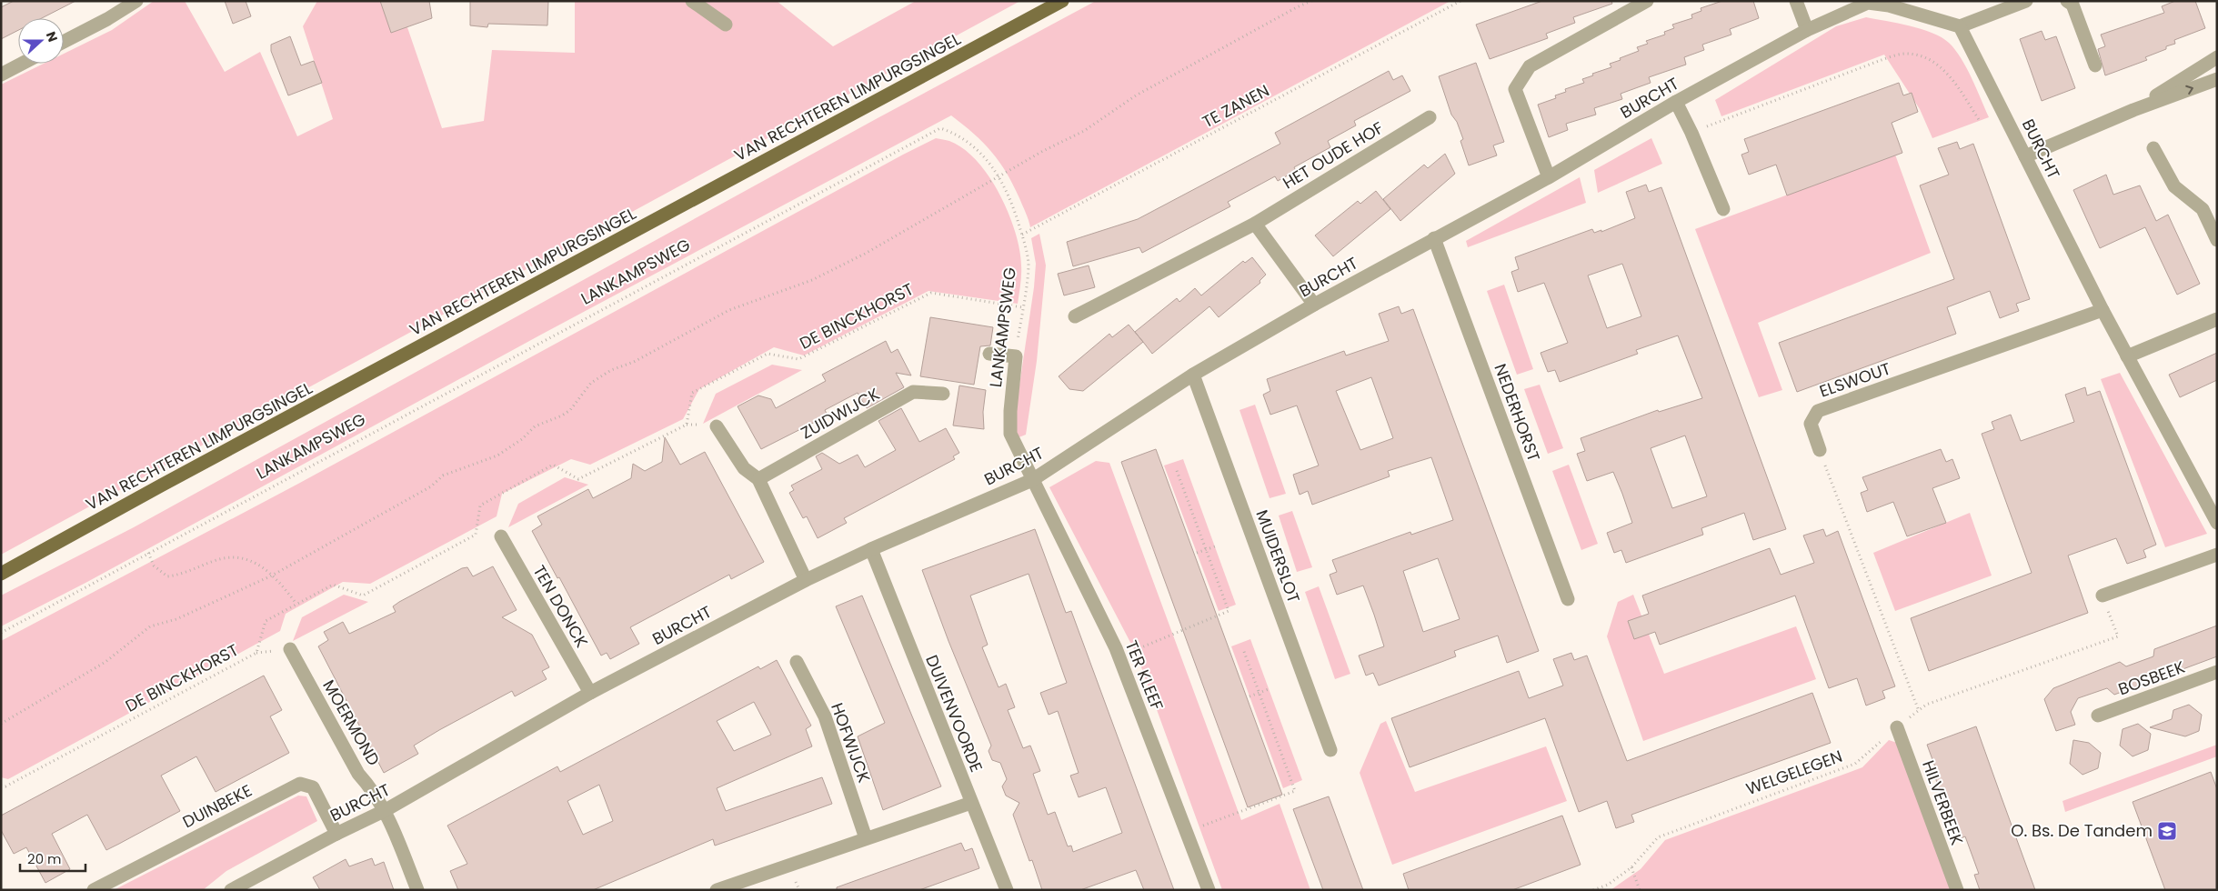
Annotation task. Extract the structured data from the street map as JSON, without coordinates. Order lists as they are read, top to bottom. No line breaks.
{"streets":{"main road":["VAN RECHTEREN LIMPURGSINGEL"],"street":["BURCHT","HET OUDE HOF","LANKAMPSWEG","ELSWOUT","NEDERHORST","ZUIDWIJCK","MUIDERSLOT","TEN DONCK","TER KLEEF","BOSBEEK","DUIVENVOORDE","MOERMOND","HOFWIJCK","HILVERBEEK","DUINBEKE"],"path":["TE ZANEN","DE BINCKHORST","WELGELEGEN"]},"crossings":[["BURCHT","LANKAMPSWEG"],["BURCHT","ELSWOUT"],["BURCHT","NEDERHORST"],["BURCHT","MUIDERSLOT"],["BURCHT","TEN DONCK"],["BURCHT","TER KLEEF"],["BURCHT","DUIVENVOORDE"],["BURCHT","MOERMOND"],["BURCHT","DUINBEKE"],["TE ZANEN","LANKAMPSWEG"],["LANKAMPSWEG","DE BINCKHORST"],["LANKAMPSWEG","TER KLEEF"],["WELGELEGEN","HILVERBEEK"]],"places":{"school or university":["O. Bs. De Tandem"]},"scale_bar":"20 m","north":"right"}
